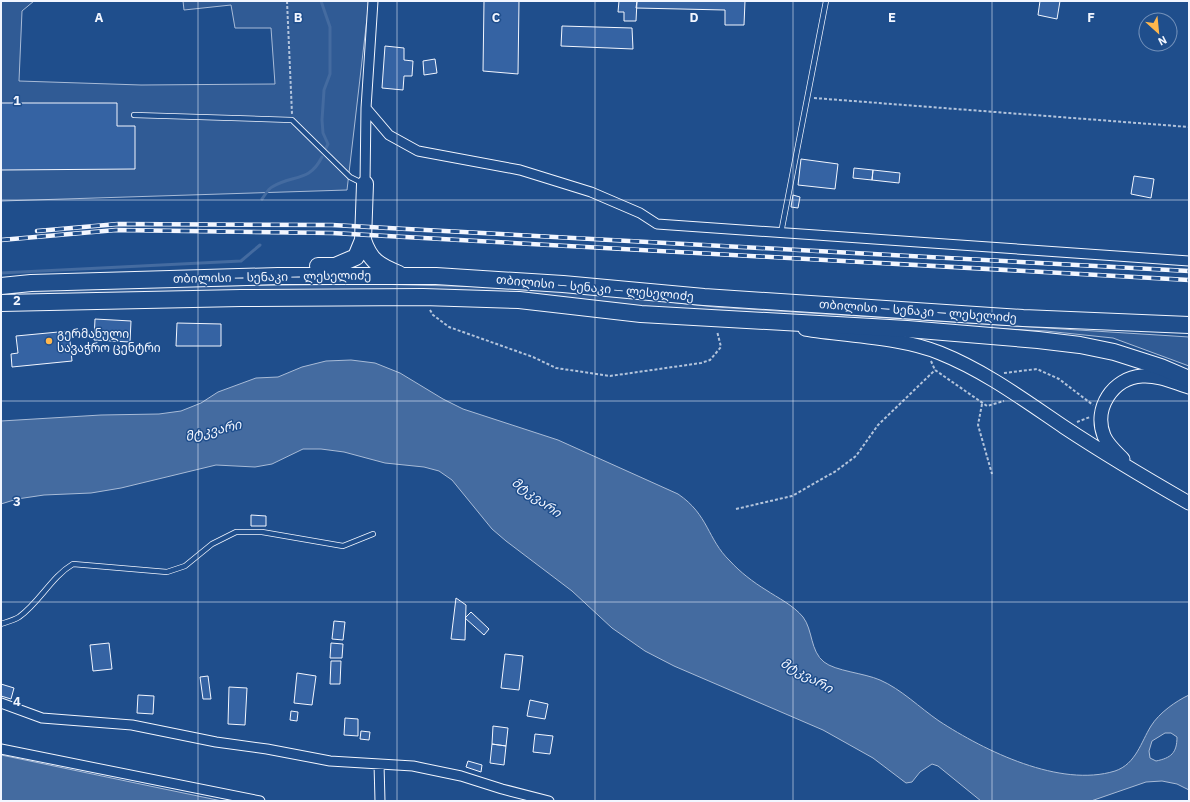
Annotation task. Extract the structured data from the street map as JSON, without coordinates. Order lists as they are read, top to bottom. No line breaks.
{"streets":{"highway":["თბილისი — სენაკი — ლესელიძე"]},"water":["მტკვარი"],"places":["გერმანული სავაჭრო ცენტრი"],"north":"bottom right","grid":{"columns":["A","B","C","D","E","F"],"rows":["1","2","3","4"]}}
